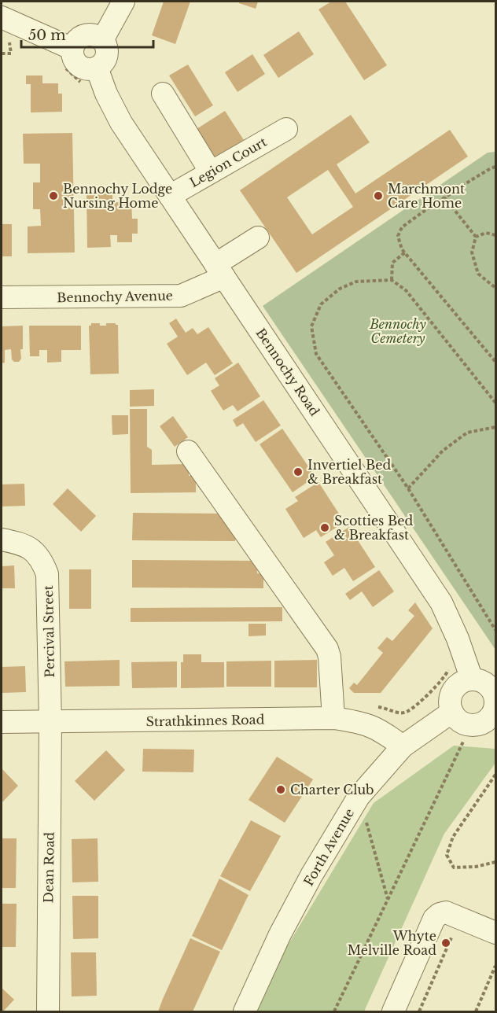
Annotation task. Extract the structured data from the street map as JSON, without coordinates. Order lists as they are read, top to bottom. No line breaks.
{"streets":{"street":["Legion Court","Bennochy Avenue","Bennochy Road","Percival Street","Strathkinnes Road","Forth Avenue","Dean Road"]},"crossings":[["Legion Court","Bennochy Road"],["Bennochy Avenue","Bennochy Road"],["Bennochy Road","Forth Avenue"],["Percival Street","Strathkinnes Road"],["Percival Street","Dean Road"],["Strathkinnes Road","Forth Avenue"],["Strathkinnes Road","Dean Road"]],"parks":["Bennochy Cemetery"],"places":["Bennochy Lodge Nursing Home","Marchmont Care Home","Invertiel Bed & Breakfast","Scotties Bed & Breakfast","Charter Club","Whyte Melville Road"],"scale_bar":"50 m"}
